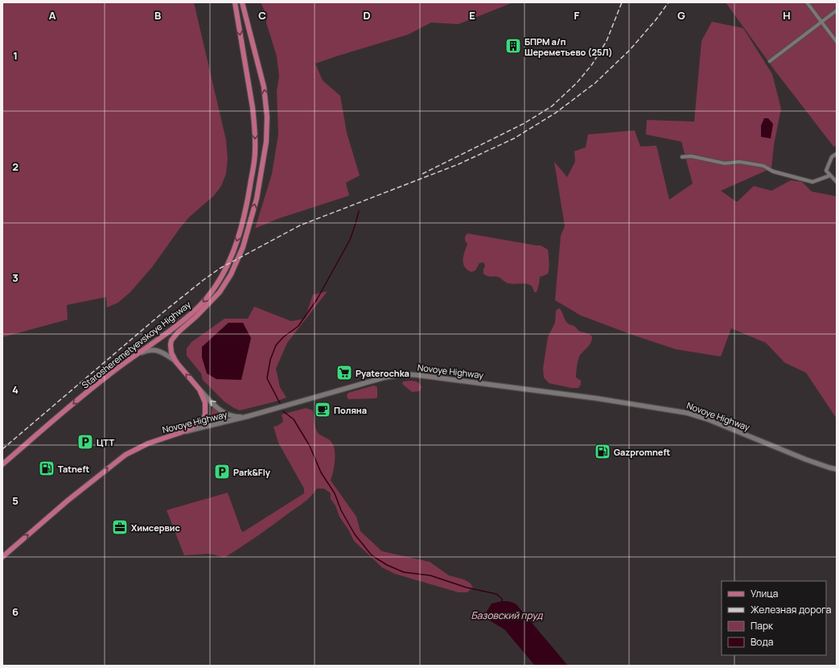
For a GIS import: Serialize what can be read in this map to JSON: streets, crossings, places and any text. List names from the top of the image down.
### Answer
{
  "streets": {
    "main road": ["Starosheremetyevskoye Highway", "Novoye Highway"]
  },
  "water": ["Базовский пруд"],
  "places": {
    "building": ["БПРМ а/п Шереметьево (25Л)"],
    "supermarket": ["Pyaterochka"],
    "cafe": ["Поляна"],
    "parking": ["ЦТТ", "Park&Fly"],
    "fuel station": ["Gazpromneft", "Tatneft"],
    "office": ["Химсервис"]
  },
  "legend": [
    "Улица",
    "Железная дорога",
    "Парк",
    "Вода"
  ],
  "grid": {
    "columns": [
      "A",
      "B",
      "C",
      "D",
      "E",
      "F",
      "G",
      "H"
    ],
    "rows": [
      "1",
      "2",
      "3",
      "4",
      "5",
      "6"
    ]
  }
}
